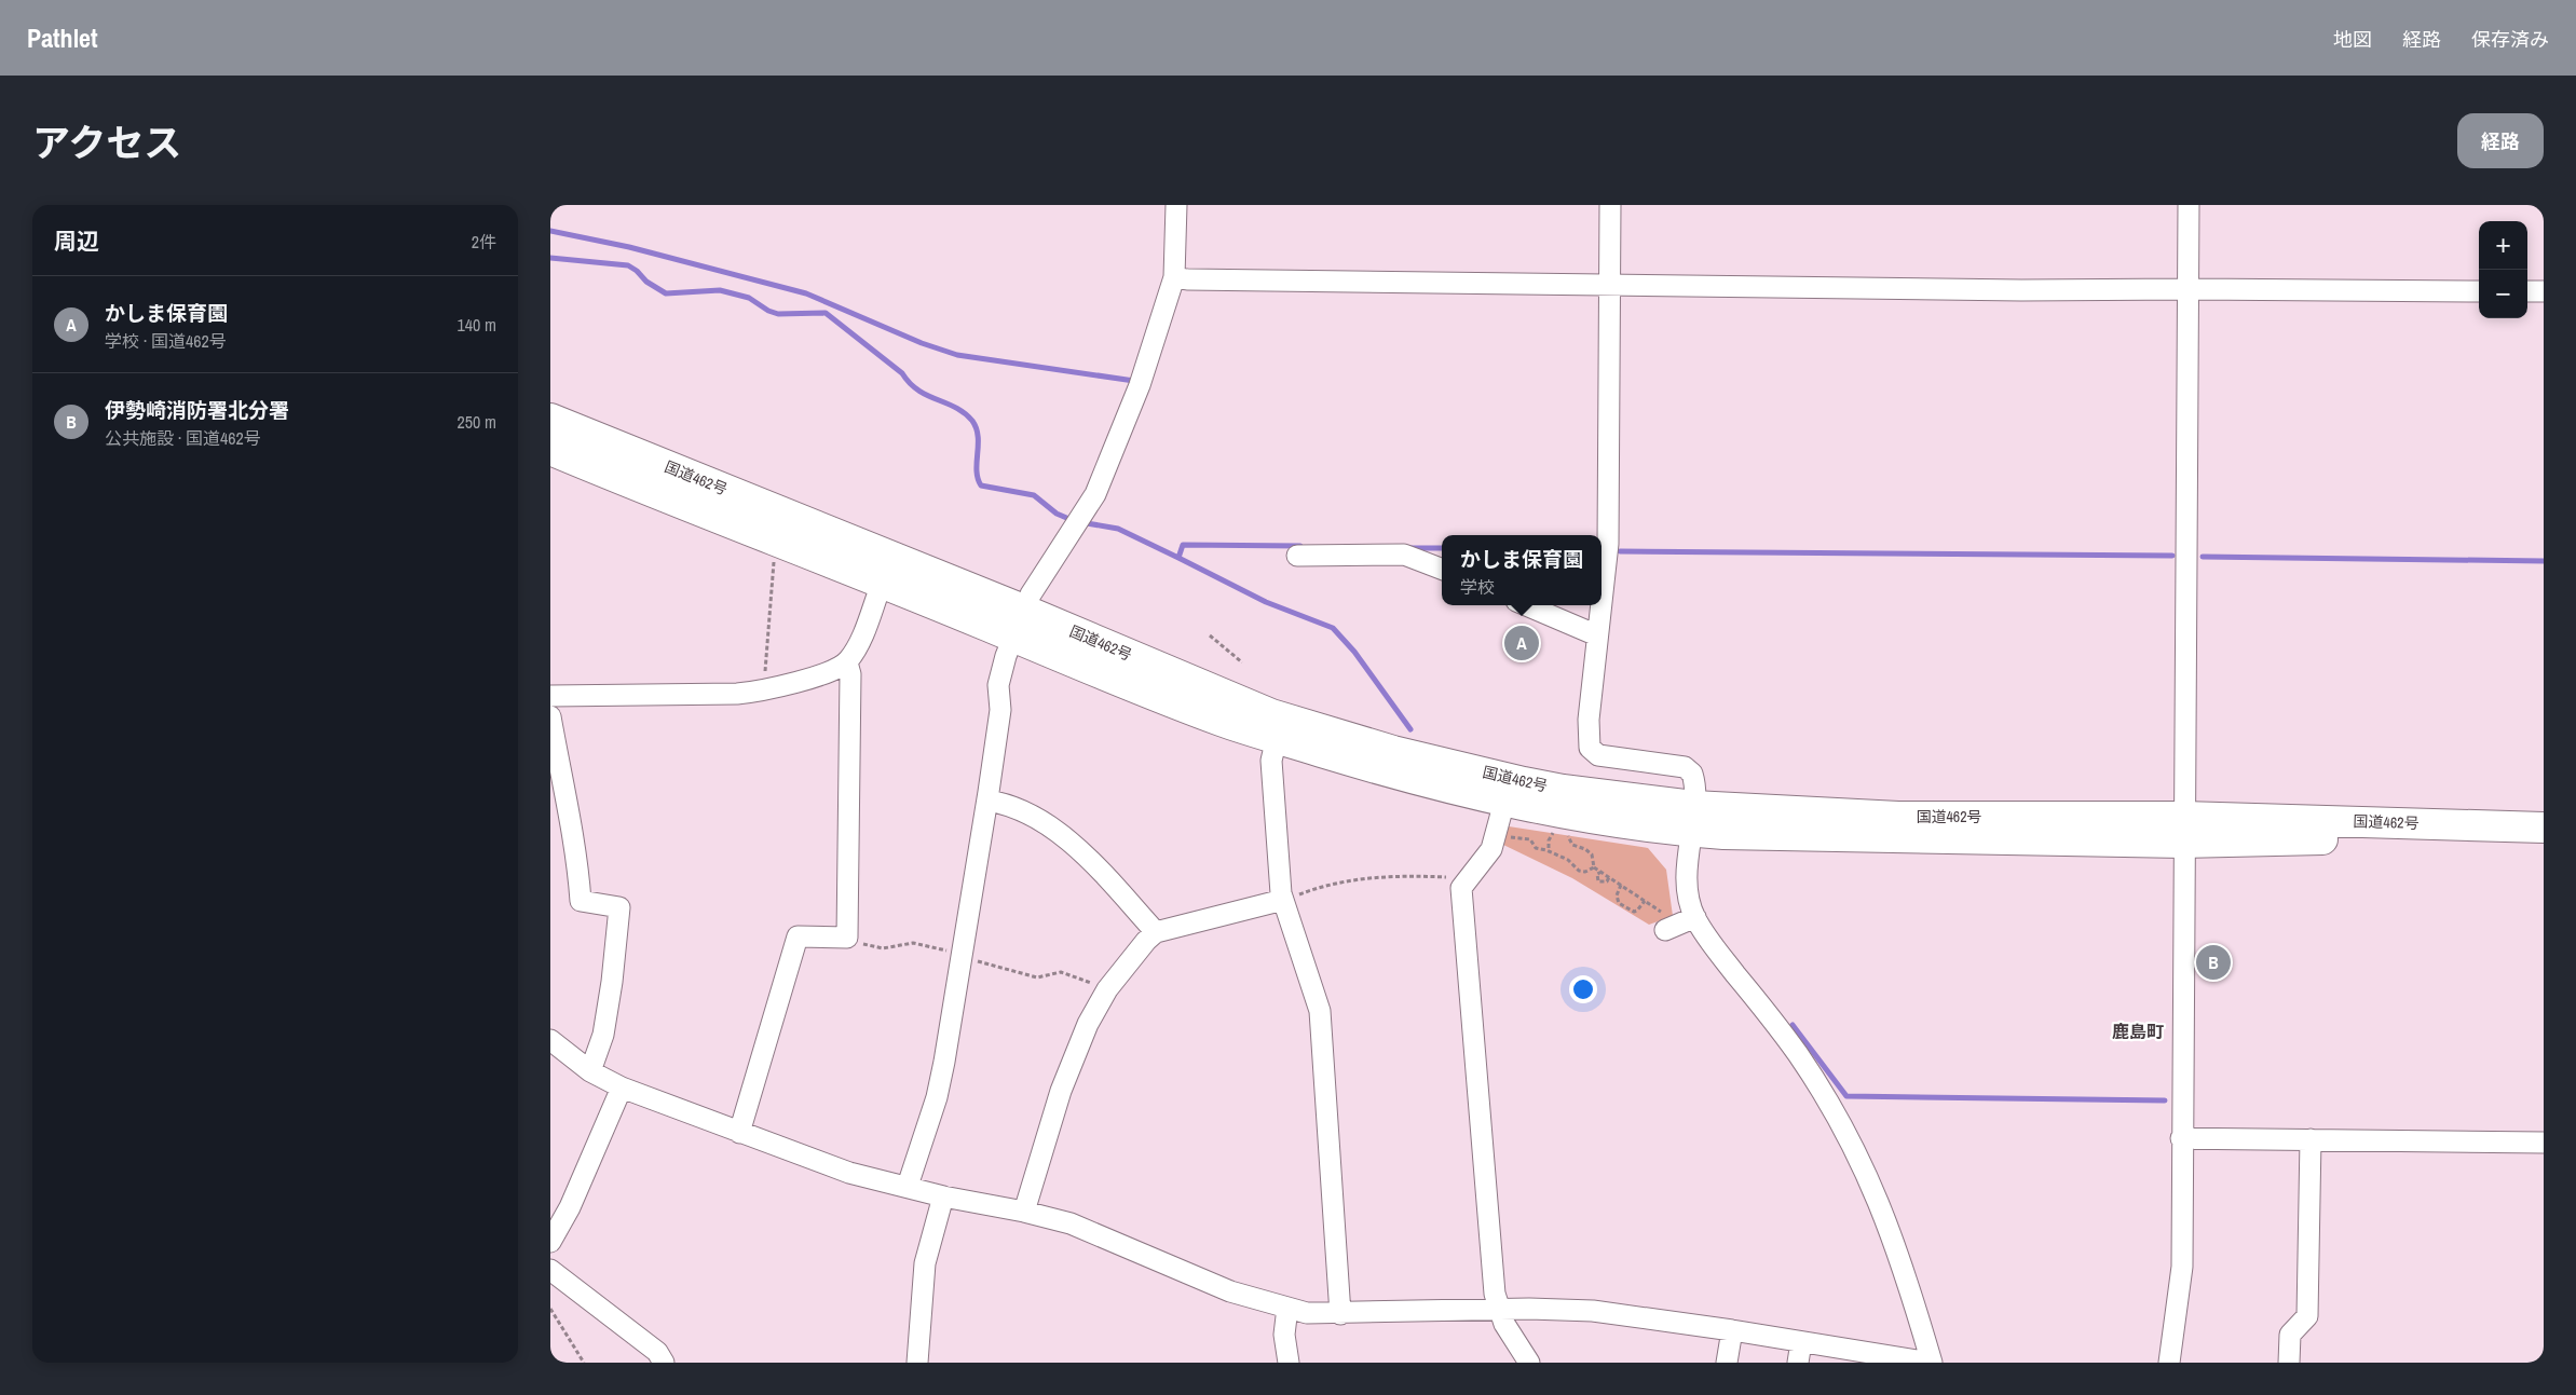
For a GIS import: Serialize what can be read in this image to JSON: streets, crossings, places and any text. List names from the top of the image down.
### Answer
{
  "streets": {
    "highway": ["国道462号"]
  },
  "districts": ["鹿島町"],
  "page": {
    "header": "Pathlet",
    "nav": ["地図", "経路", "保存済み"],
    "title": "アクセス",
    "buttons": "経路",
    "heading": ["周辺", "2件"],
    "map_buttons": ["+", "−"],
    "list": [
      {
        "mark": "A",
        "name": "かしま保育園",
        "note": "学校 · 国道462号",
        "value": "140 m"
      },
      {
        "mark": "B",
        "name": "伊勢崎消防署北分署",
        "note": "公共施設 · 国道462号",
        "value": "250 m"
      }
    ],
    "popup": ["かしま保育園", "学校"],
    "pins": ["A", "B"]
  }
}
